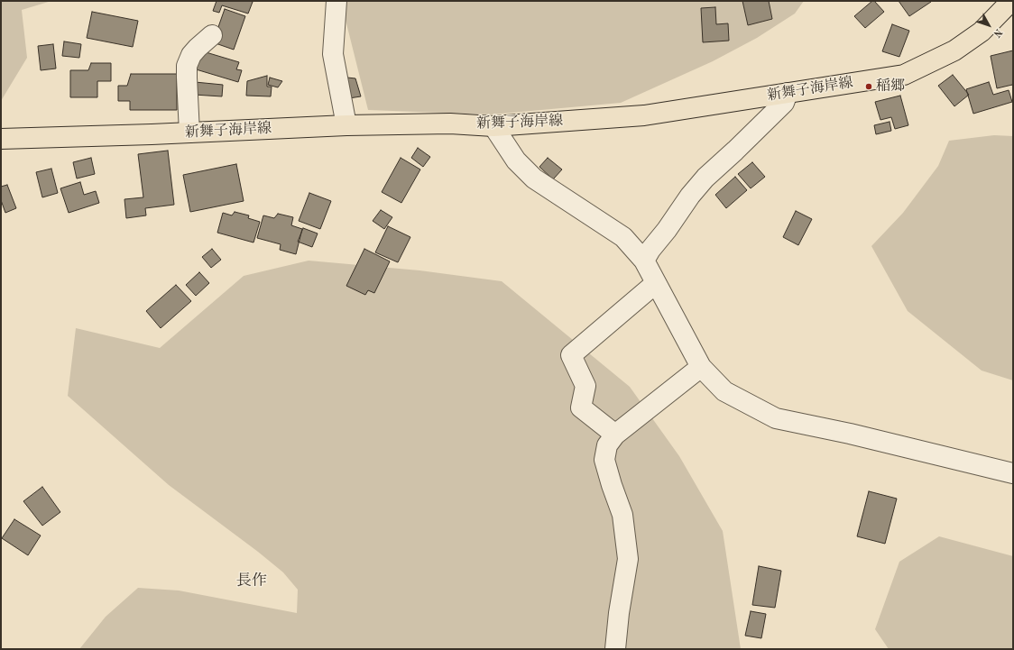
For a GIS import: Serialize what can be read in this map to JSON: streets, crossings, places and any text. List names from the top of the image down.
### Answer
{
  "streets": {
    "main road": ["新舞子海岸線"]
  },
  "districts": ["長作"],
  "places": ["稲郷"],
  "north": "bottom right"
}
